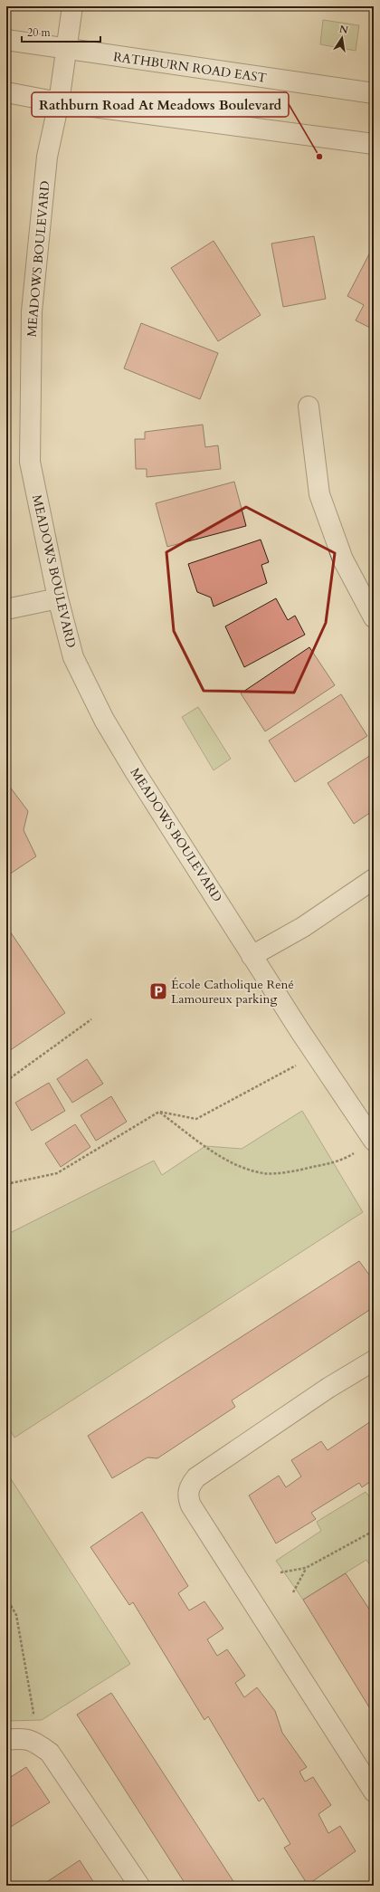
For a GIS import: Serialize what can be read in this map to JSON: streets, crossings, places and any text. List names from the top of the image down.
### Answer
{
  "streets": {
    "street": ["RATHBURN ROAD EAST", "MEADOWS BOULEVARD"]
  },
  "crossings": [
    ["RATHBURN ROAD EAST", "MEADOWS BOULEVARD"]
  ],
  "places": {
    "other": ["Rathburn Road At Meadows Boulevard"],
    "parking": ["École Catholique René Lamoureux parking"]
  },
  "scale_bar": "20 m",
  "north": "top"
}
